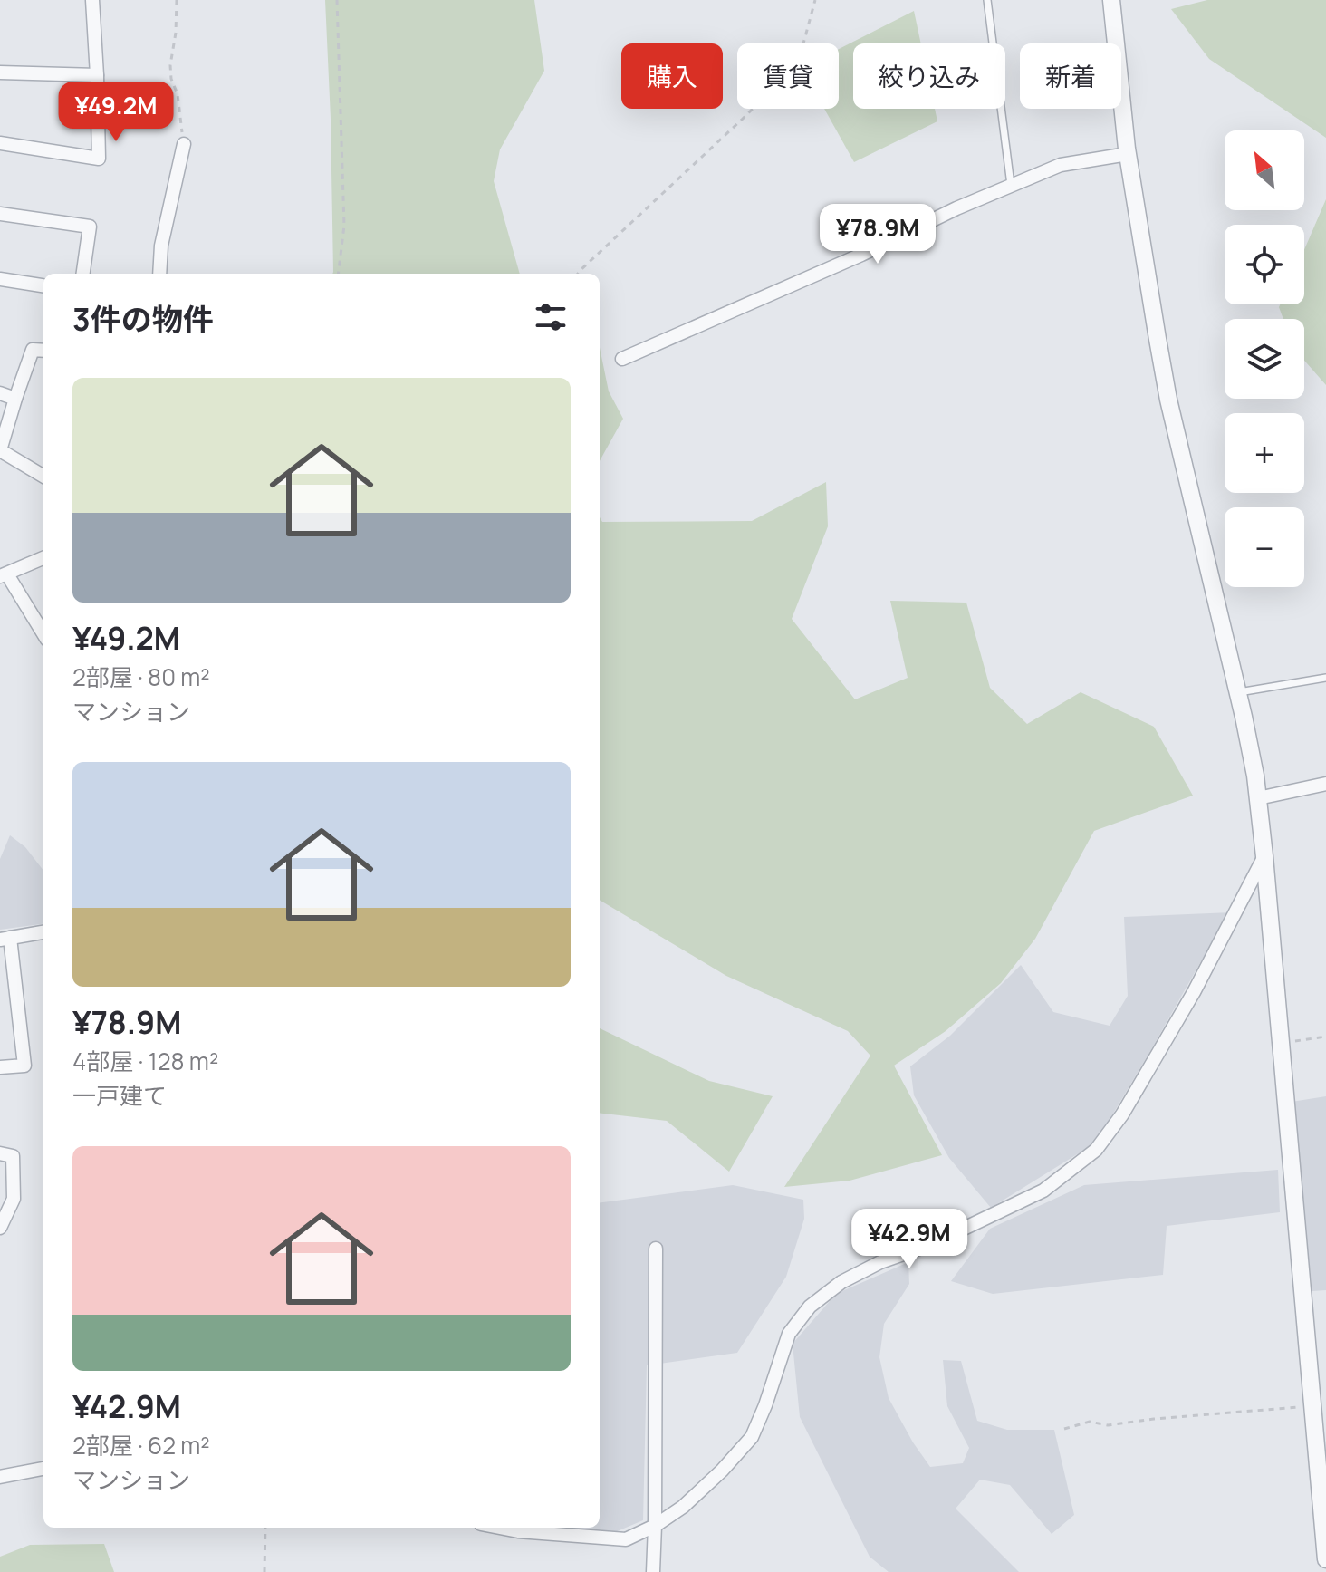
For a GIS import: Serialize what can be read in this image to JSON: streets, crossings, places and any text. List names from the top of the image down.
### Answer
{
  "north": "top left",
  "page": {
    "chip": [
      "購入",
      "賃貸",
      "絞り込み",
      "新着"
    ],
    "price": ["¥49.2M", "¥78.9M", "¥42.9M"],
    "map_buttons": ["+", "−"],
    "heading": "3件の物件",
    "list": [
      {
        "name": "¥49.2M",
        "note": "2部屋 · 80 m² · マンション"
      },
      {
        "name": "¥78.9M",
        "note": "4部屋 · 128 m² · 一戸建て"
      },
      {
        "name": "¥42.9M",
        "note": "2部屋 · 62 m² · マンション"
      }
    ]
  }
}
